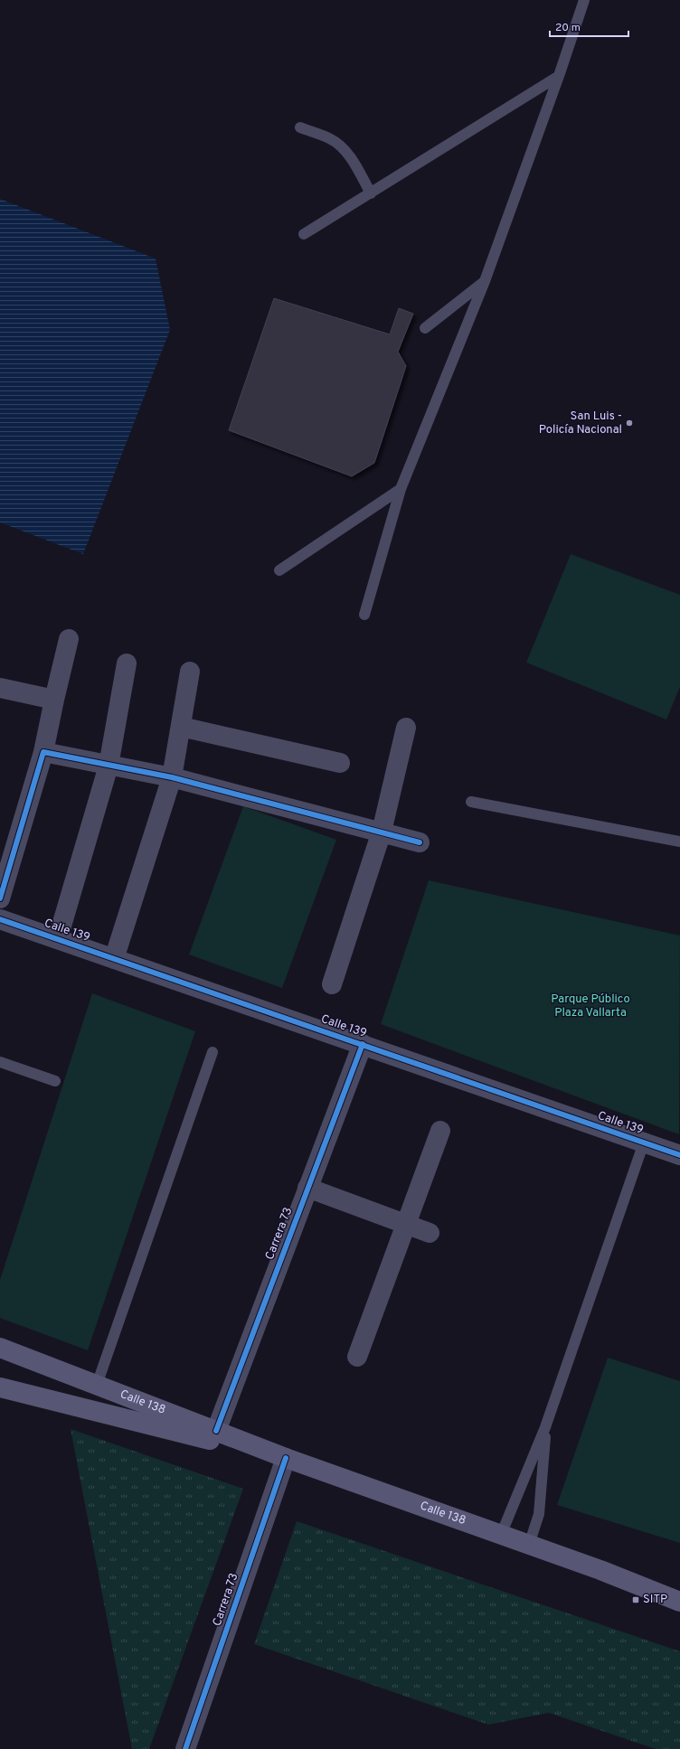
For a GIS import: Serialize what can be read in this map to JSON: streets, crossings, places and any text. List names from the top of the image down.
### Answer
{
  "streets": {
    "main road": ["Calle 138"],
    "street": ["Calle 139", "Carrera 73"]
  },
  "crossings": [
    ["Calle 139", "Carrera 73"],
    ["Carrera 73", "Calle 138"]
  ],
  "parks": ["Parque Público Plaza Vallarta"],
  "places": {
    "other": ["San Luis - Policía Nacional"],
    "transit": ["SITP"]
  },
  "scale_bar": "20 m"
}
